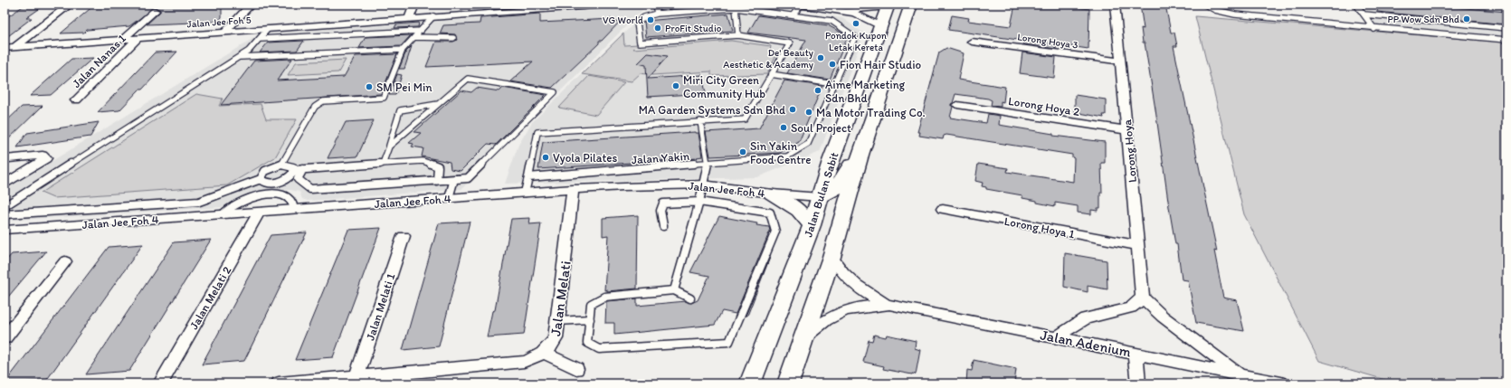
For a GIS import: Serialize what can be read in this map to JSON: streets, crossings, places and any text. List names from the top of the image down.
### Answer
{
  "streets": {
    "main road": ["Jalan Bulan Sabit"],
    "street": [
      "Jalan Jee Foh 5",
      "Lorong Hoya 3",
      "Jalan Nanas 1",
      "Lorong Hoya 2",
      "Lorong Hoya",
      "Jalan Jee Foh 4",
      "Lorong Hoya 1",
      "Jalan Melati 2",
      "Jalan Melati",
      "Jalan Melati 1",
      "Jalan Adenium"
    ],
    "lane": ["Jalan Yakin"]
  },
  "crossings": [
    ["Jalan Jee Foh 5", "Jalan Nanas 1"],
    ["Lorong Hoya 3", "Lorong Hoya"],
    ["Lorong Hoya 2", "Lorong Hoya"],
    ["Lorong Hoya", "Lorong Hoya 1"],
    ["Jalan Jee Foh 4", "Jalan Bulan Sabit"],
    ["Jalan Jee Foh 4", "Jalan Melati 2"],
    ["Jalan Jee Foh 4", "Jalan Melati"],
    ["Jalan Melati", "Jalan Melati 1"]
  ],
  "places": [
    "PP Wow Sdn Bhd",
    "VG World",
    "Pondok Kupon Letak Kereta",
    "ProFit Studio",
    "De' Beauty Aesthetic & Academy",
    "Fion Hair Studio",
    "Miri City Green Community Hub",
    "SM Pei Min",
    "Aime Marketing Sdn Bhd",
    "MA Garden Systems Sdn Bhd",
    "Ma Motor Trading Co.",
    "Soul Project",
    "Sin Yakin Food Centre",
    "Vyola Pilates"
  ]
}
